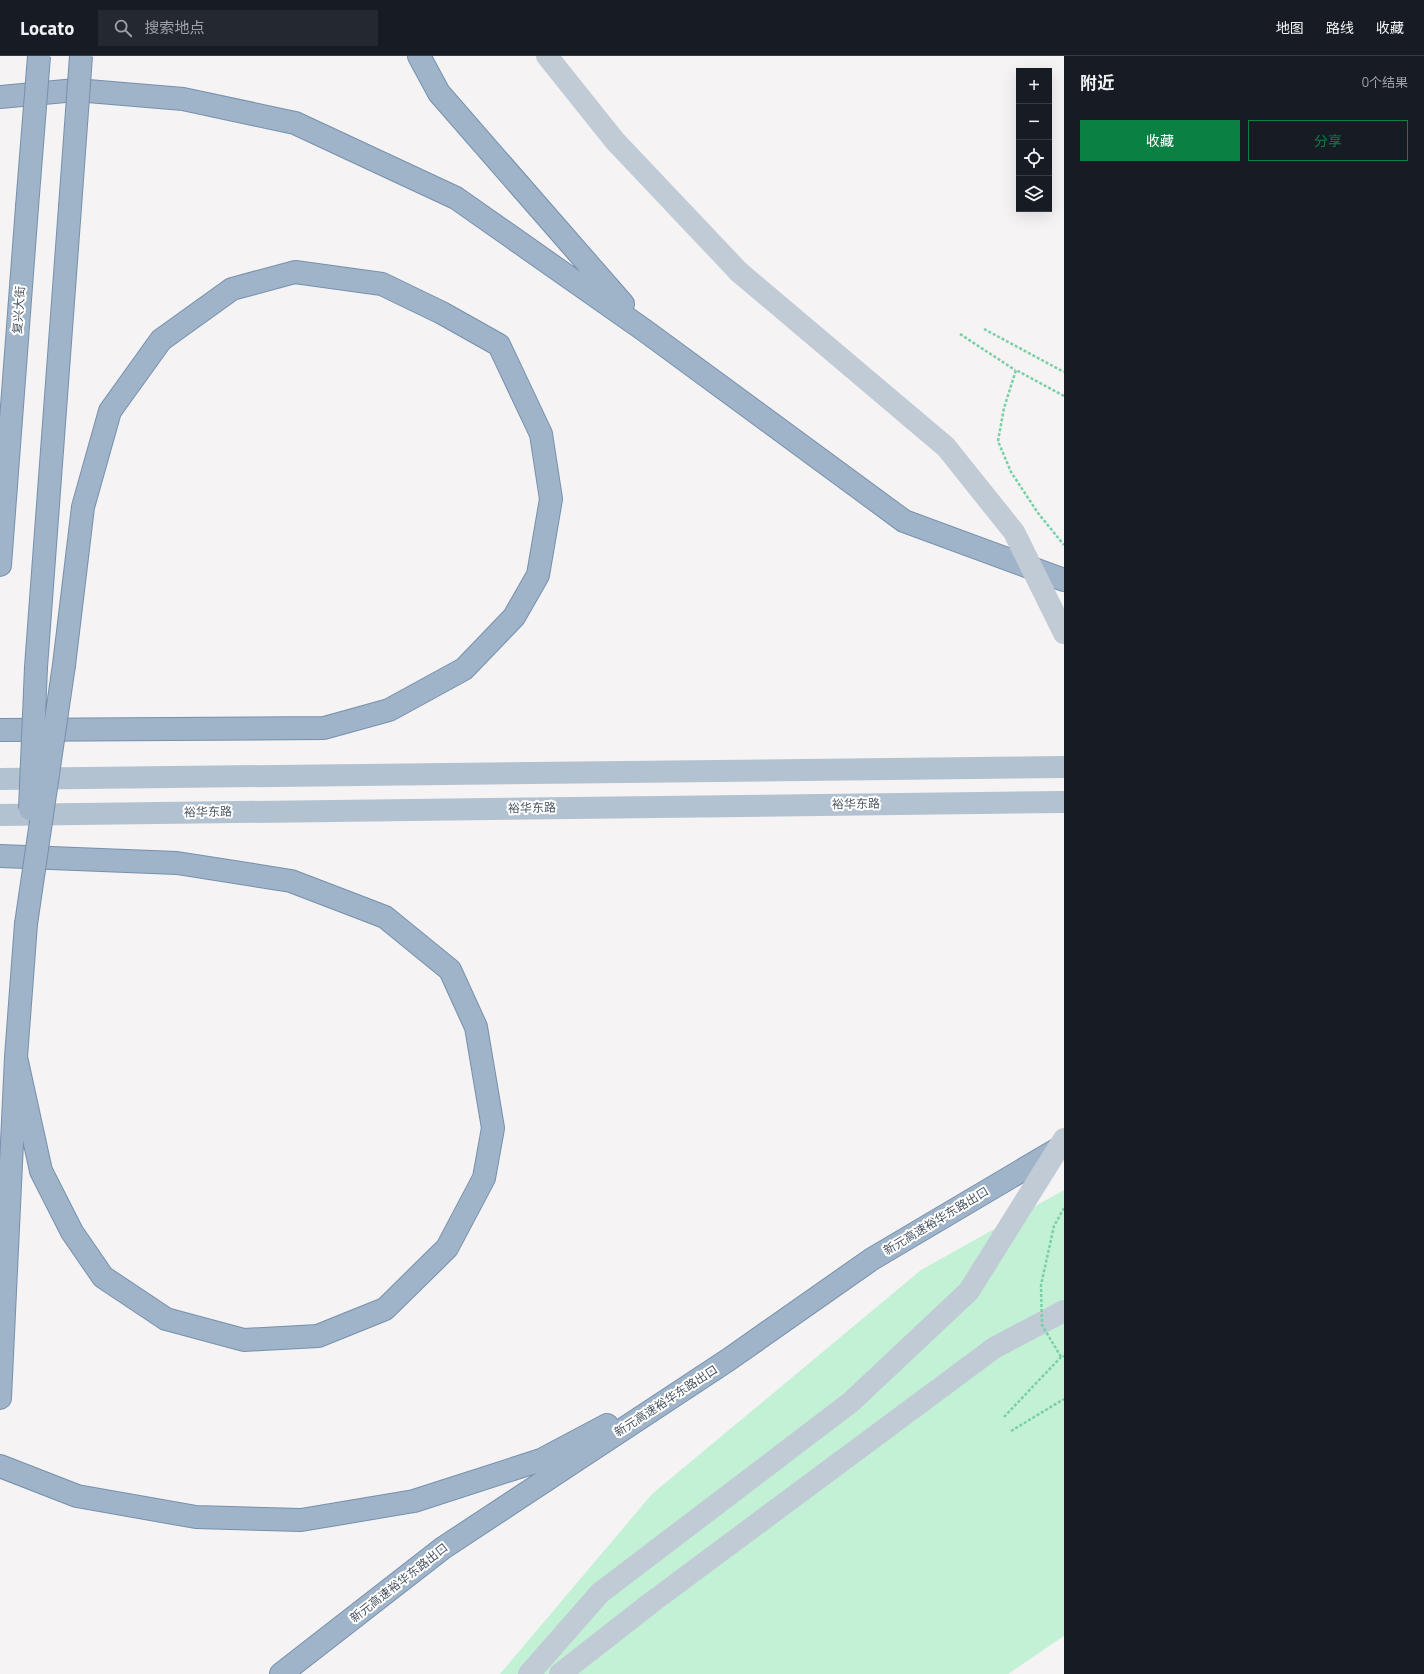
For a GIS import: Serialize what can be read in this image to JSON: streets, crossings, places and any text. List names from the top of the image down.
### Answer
{
  "streets": {
    "highway": ["复兴大街", "新元高速裕华东路出口"],
    "main road": ["裕华东路"]
  },
  "page": {
    "header": "Locato",
    "search": "搜索地点",
    "nav": ["地图", "路线", "收藏"],
    "heading": ["附近", "0个结果"],
    "map_buttons": ["+", "−"],
    "buttons": ["收藏", "分享"]
  }
}
